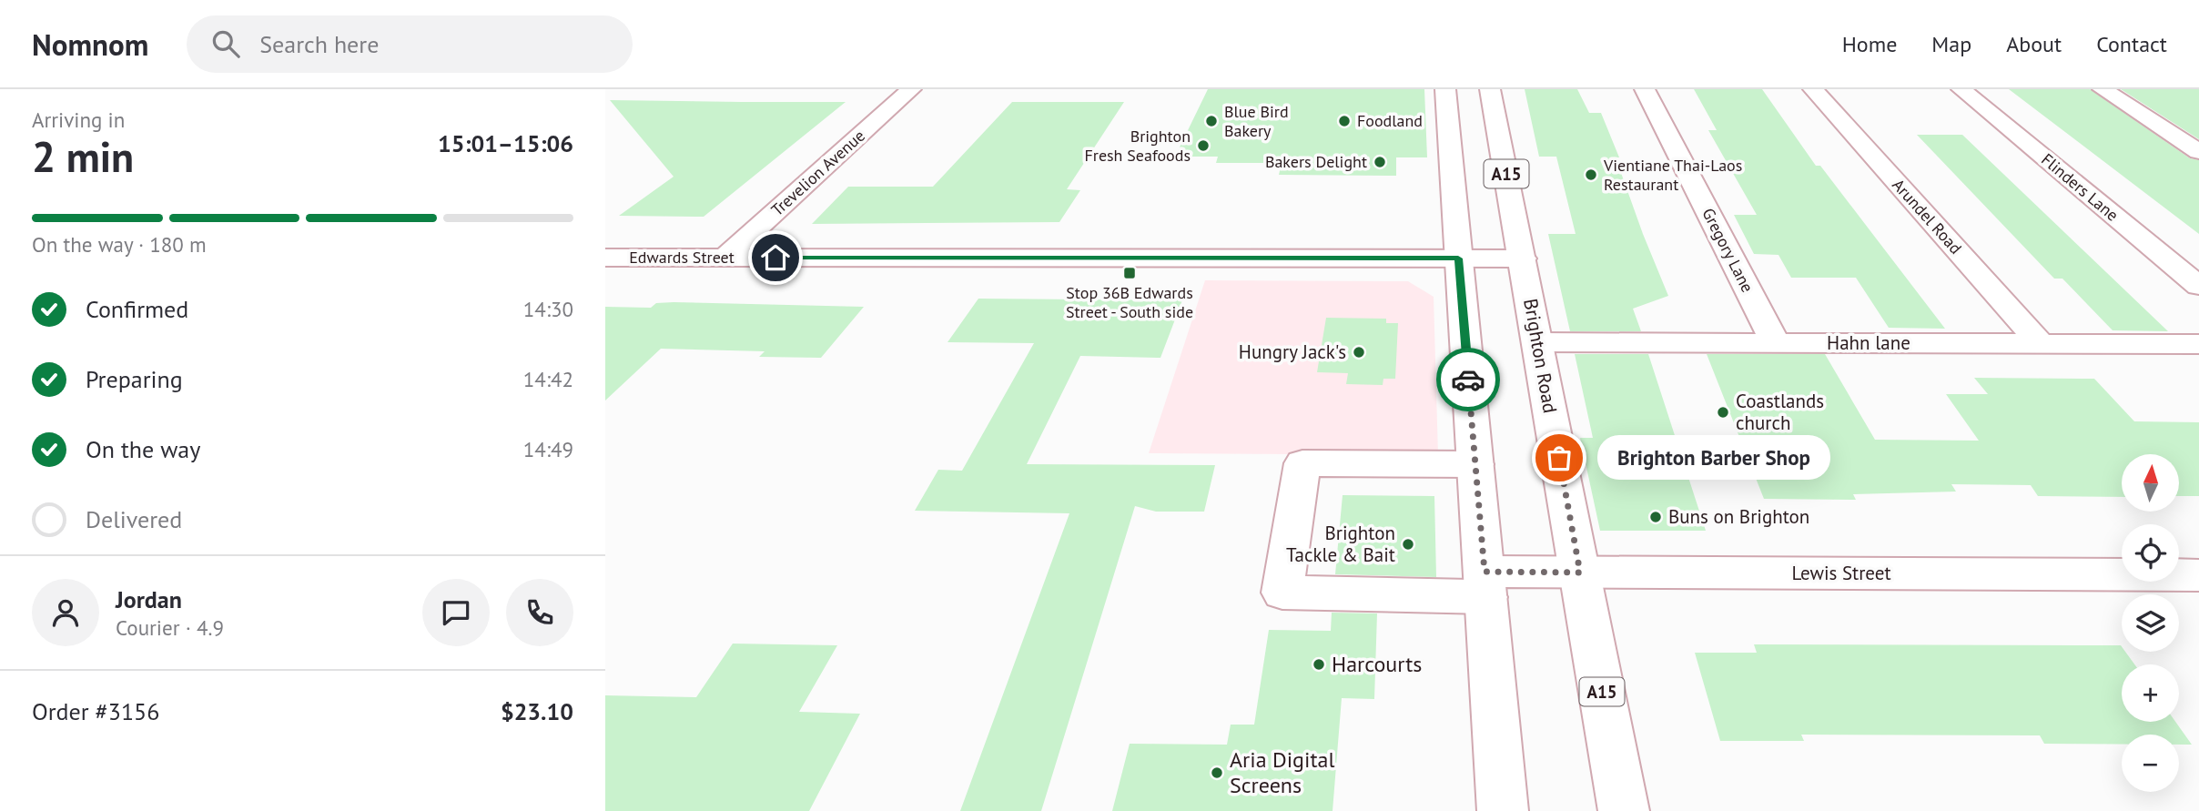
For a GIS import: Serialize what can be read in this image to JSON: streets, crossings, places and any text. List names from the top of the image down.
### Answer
{
  "streets": {
    "street": [
      "Trevelion Avenue",
      "A15",
      "Flinders Lane",
      "Arundel Road",
      "Gregory Lane",
      "Edwards Street",
      "Hahn lane",
      "Brighton Road",
      "Lewis Street"
    ]
  },
  "crossings": [
    ["Trevelion Avenue", "Edwards Street"],
    ["Arundel Road", "Hahn lane"],
    ["Gregory Lane", "Hahn lane"],
    ["Edwards Street", "Brighton Road"],
    ["Hahn lane", "Brighton Road"],
    ["Brighton Road", "Lewis Street"]
  ],
  "places": {
    "other": [
      "Blue Bird Bakery",
      "Foodland",
      "Brighton Fresh Seafoods",
      "Bakers Delight",
      "Vientiane Thai-Laos Restaurant",
      "Hungry Jack's",
      "Coastlands church",
      "Brighton Barber Shop",
      "Buns on Brighton",
      "Brighton Tackle & Bait",
      "Harcourts",
      "Aria Digital Screens"
    ],
    "transit": ["Stop 36B Edwards Street - South side"]
  },
  "north": "top",
  "page": {
    "header": "Nomnom",
    "search": "Search here",
    "nav": [
      "Home",
      "Map",
      "About",
      "Contact"
    ],
    "heading": ["2 min", "Arriving in", "15:01–15:06"],
    "panel": [
      "Jordan",
      "Courier · 4.9",
      "Order #3156",
      "$23.10"
    ],
    "bar": "On the way · 180 m",
    "list": [
      ["Confirmed", "14:30"],
      ["Preparing", "14:42"],
      ["On the way", "14:49"],
      "Delivered"
    ],
    "bubble": "Brighton Barber Shop",
    "map_buttons": ["+", "−"]
  }
}
